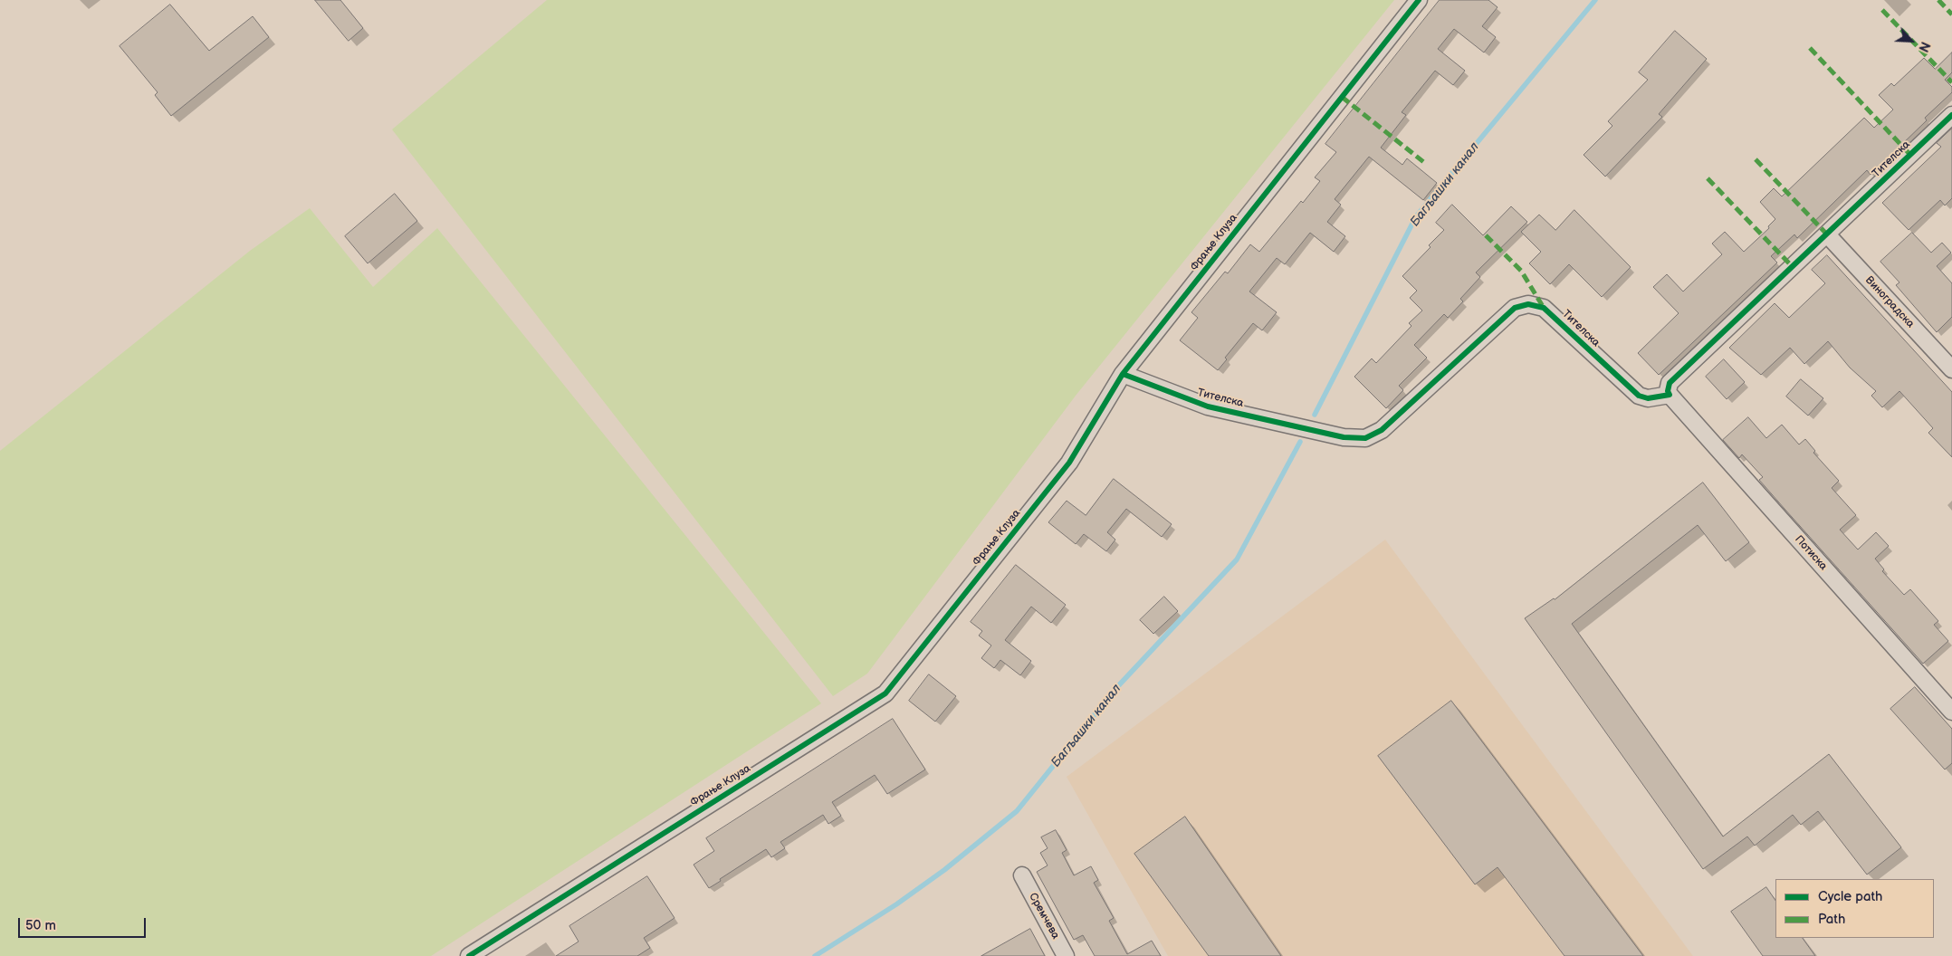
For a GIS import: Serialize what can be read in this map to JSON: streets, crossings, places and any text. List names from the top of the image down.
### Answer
{
  "streets": {
    "street": [
      "Тителска",
      "Фрање Клуза",
      "Виноградска",
      "Потиска",
      "Сремчева"
    ]
  },
  "crossings": [
    ["Тителска", "Фрање Клуза"],
    ["Тителска", "Виноградска"],
    ["Тителска", "Потиска"]
  ],
  "water": ["Багљашки канал"],
  "legend": ["Cycle path", "Path"],
  "scale_bar": "50 m",
  "north": "bottom right"
}
